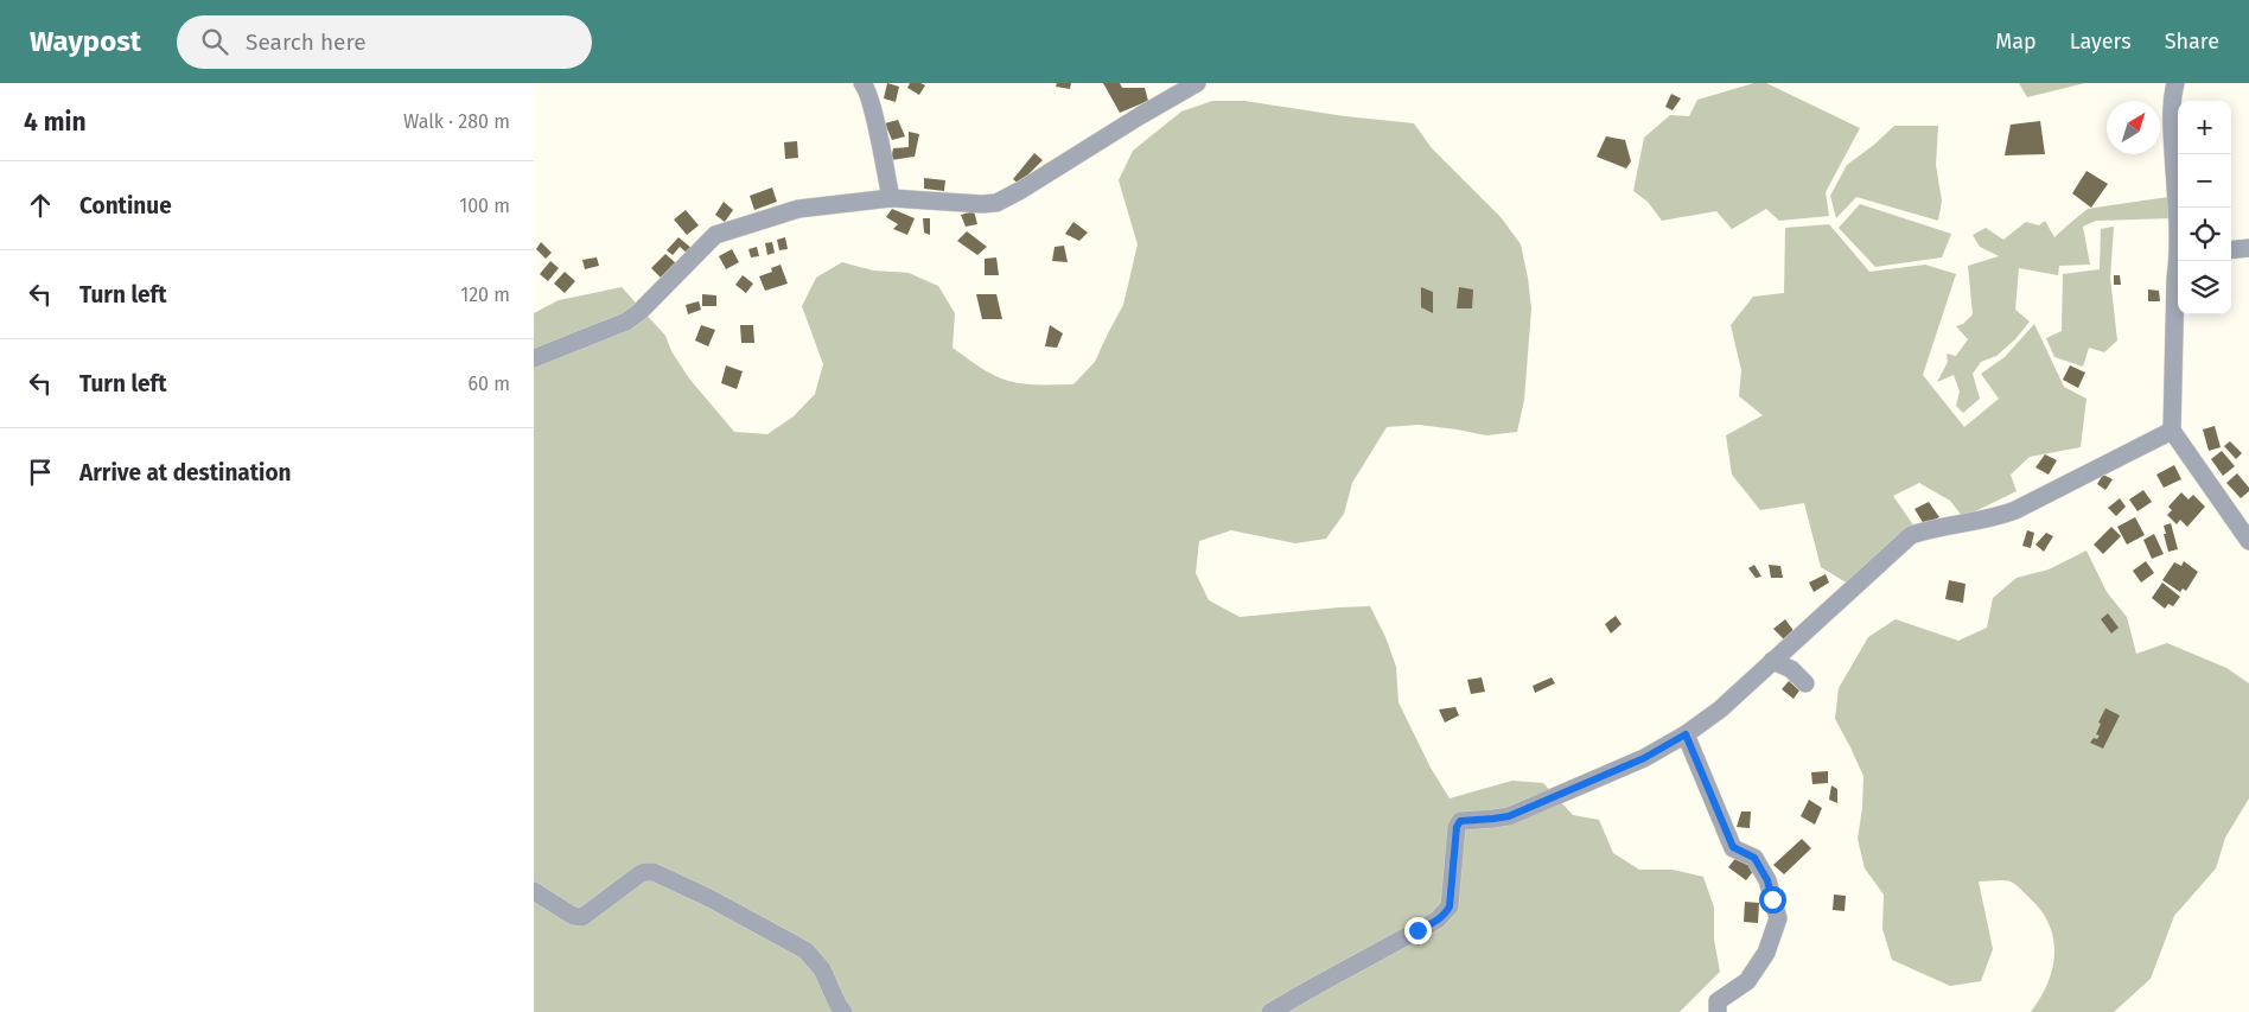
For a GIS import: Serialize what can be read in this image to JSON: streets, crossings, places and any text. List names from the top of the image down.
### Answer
{
  "north": "top right",
  "page": {
    "header": "Waypost",
    "search": "Search here",
    "nav": ["Map", "Layers", "Share"],
    "heading": ["4 min", "Walk · 280 m"],
    "map_buttons": ["+", "−"],
    "list": [
      ["Continue", "100 m"],
      ["Turn left", "120 m"],
      ["Turn left", "60 m"],
      "Arrive at destination"
    ]
  }
}
